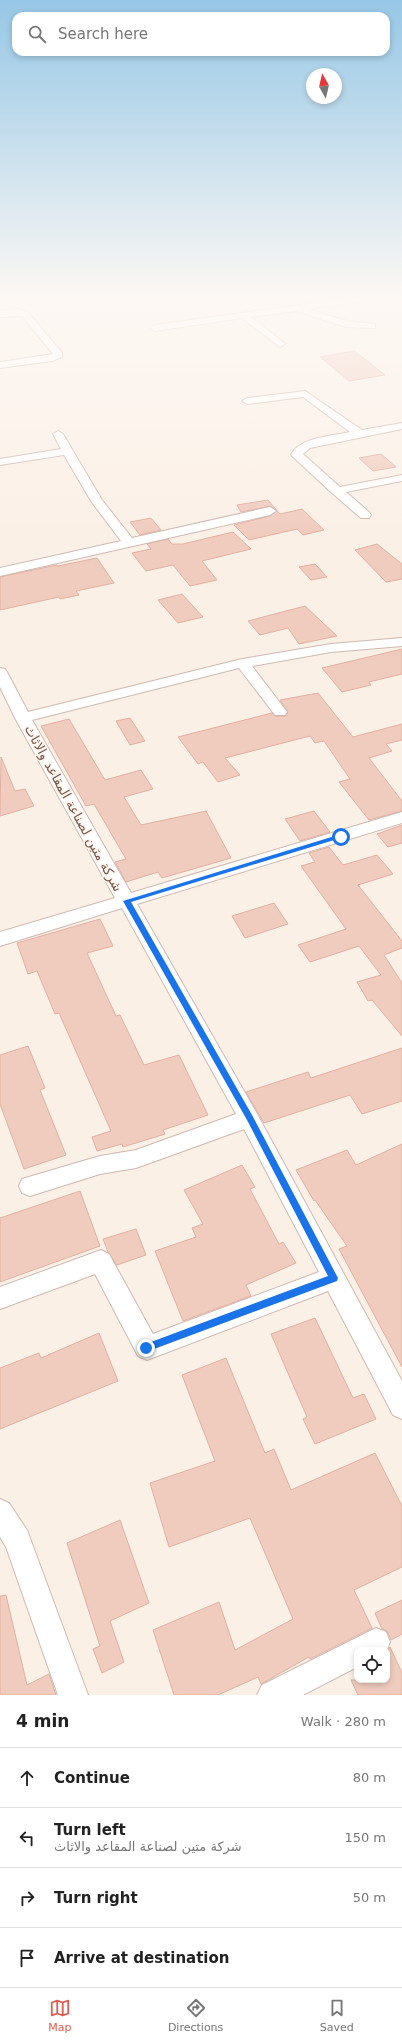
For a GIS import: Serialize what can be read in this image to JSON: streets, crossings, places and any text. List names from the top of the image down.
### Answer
{
  "streets": {
    "street": ["شركة متين لصناعة المقاعد والاثاث"]
  },
  "north": "top",
  "page": {
    "search": "Search here",
    "heading": ["4 min", "Walk · 280 m"],
    "list": [
      ["Continue", "80 m"],
      ["Turn left", "شركة متين لصناعة المقاعد والاثاث", "150 m"],
      ["Turn right", "50 m"],
      "Arrive at destination"
    ],
    "nav": ["Map", "Directions", "Saved"]
  }
}
